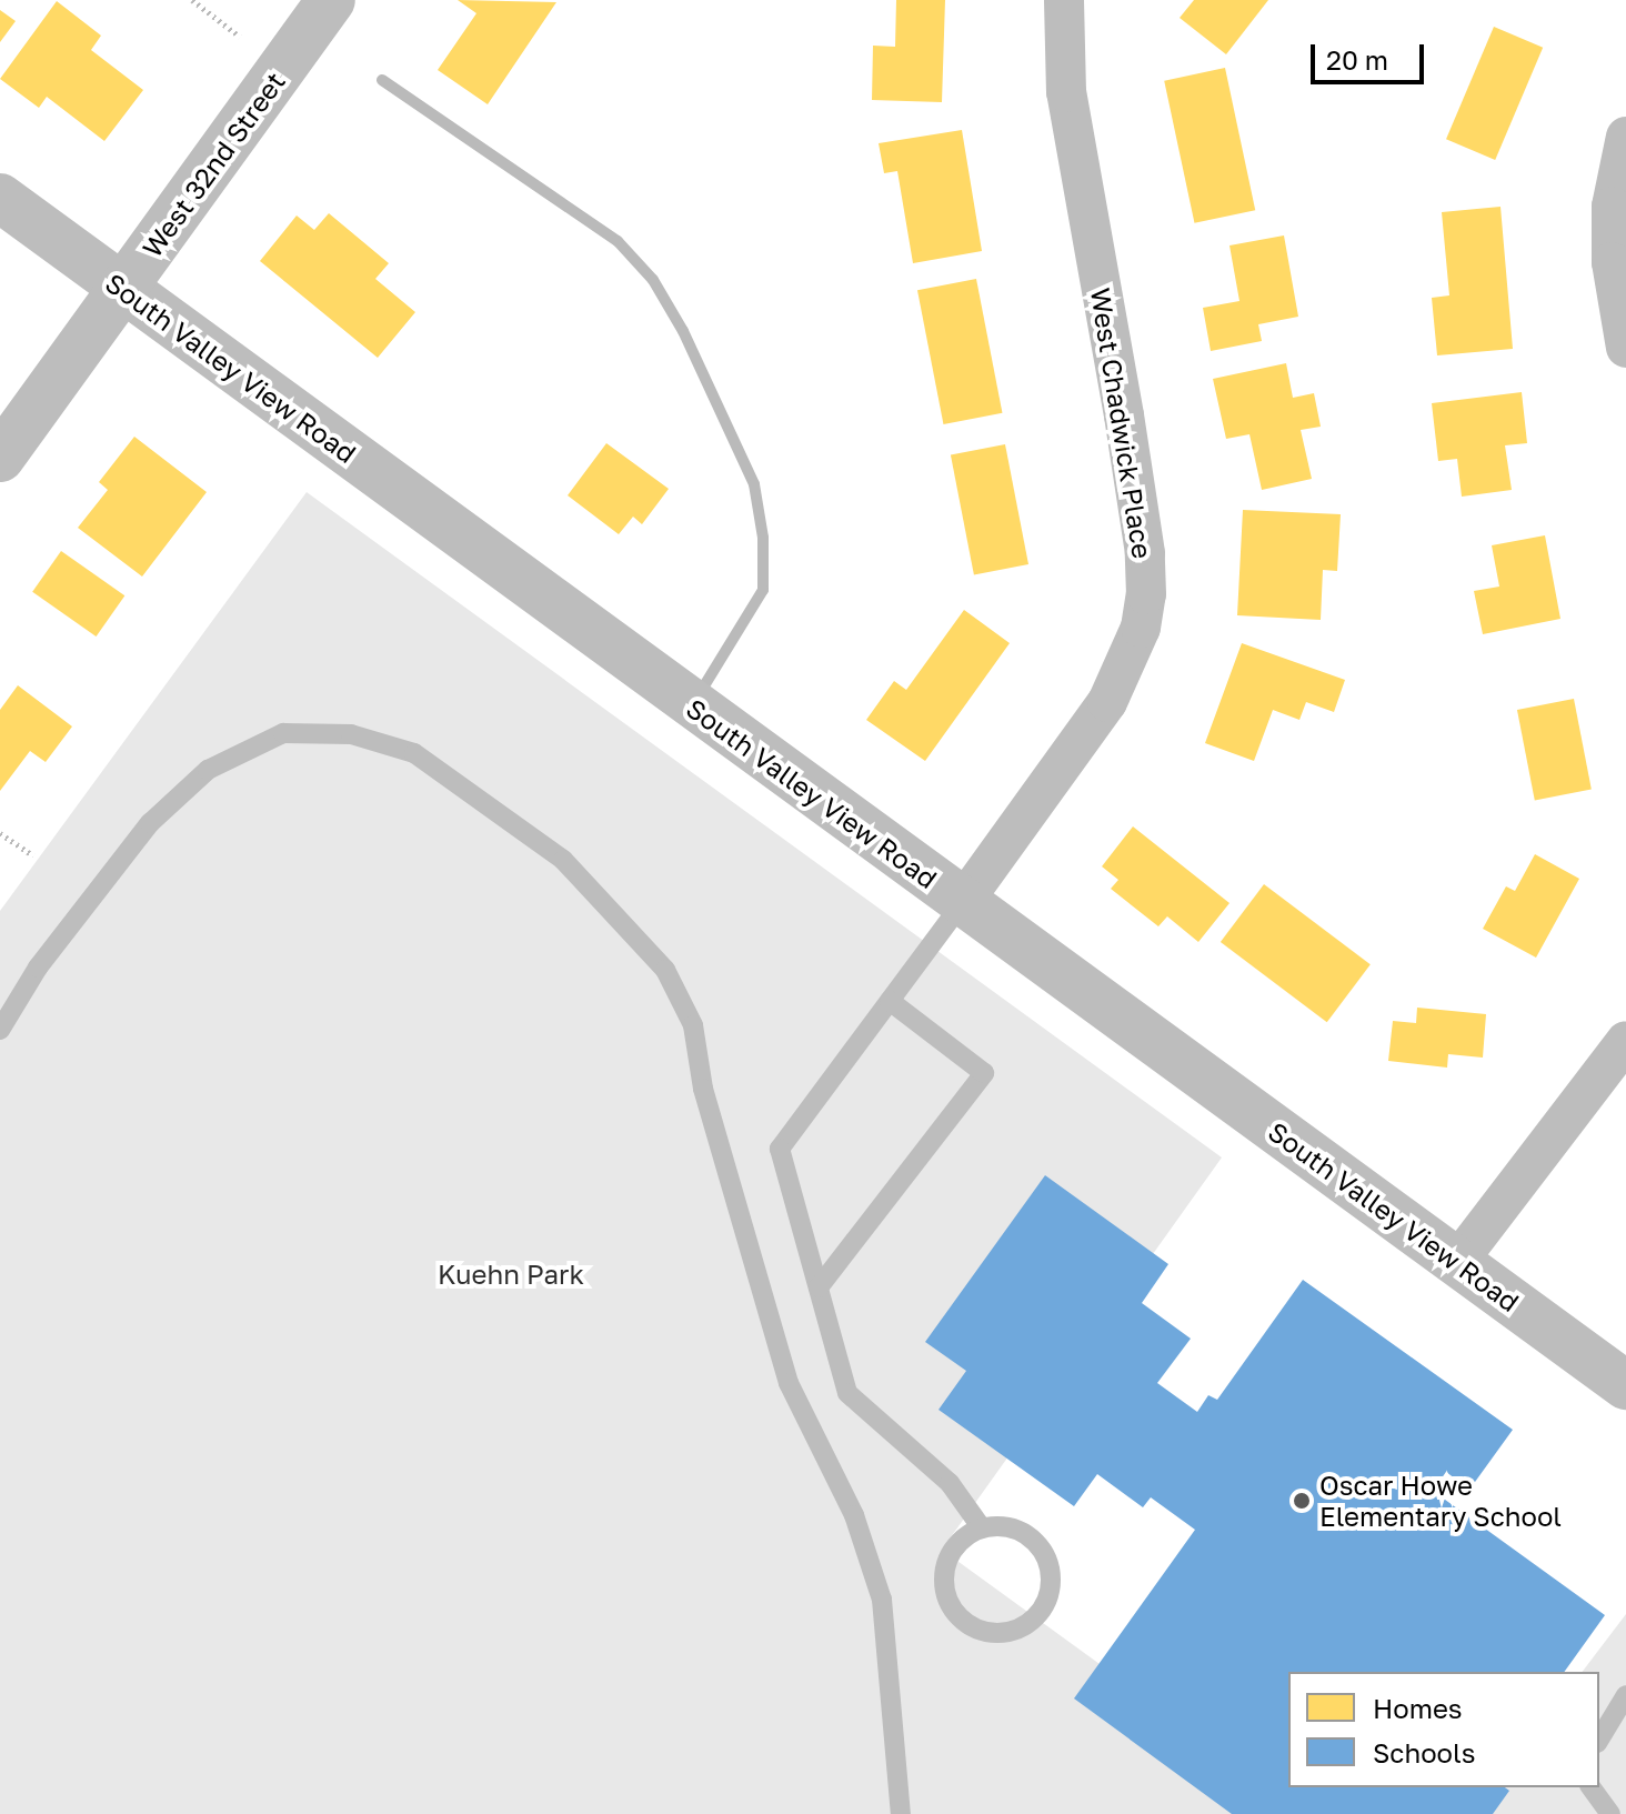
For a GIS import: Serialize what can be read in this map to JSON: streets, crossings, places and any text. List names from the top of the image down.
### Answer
{
  "streets": {
    "street": ["West 32nd Street", "South Valley View Road", "West Chadwick Place"]
  },
  "crossings": [
    ["West 32nd Street", "South Valley View Road"],
    ["South Valley View Road", "West Chadwick Place"]
  ],
  "parks": ["Kuehn Park"],
  "places": ["Oscar Howe Elementary School"],
  "legend": ["Homes", "Schools"],
  "scale_bar": "20 m"
}
